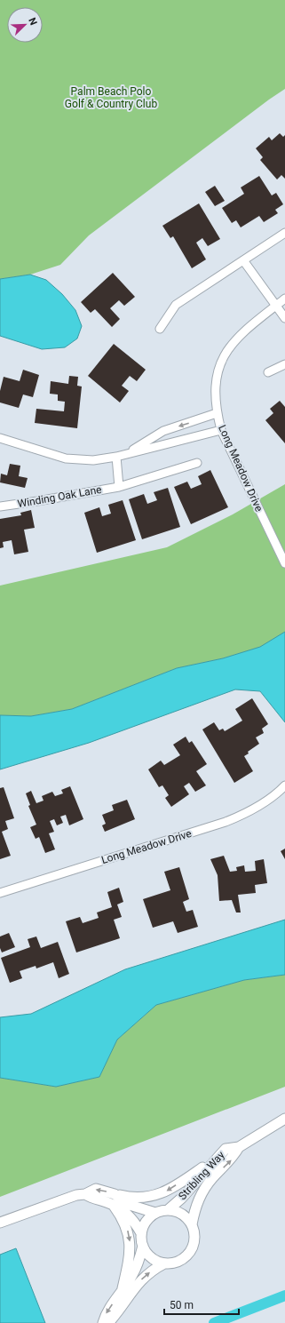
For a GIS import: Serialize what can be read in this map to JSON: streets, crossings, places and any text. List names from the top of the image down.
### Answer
{
  "streets": {
    "street": ["Long Meadow Drive", "Winding Oak Lane", "Stribling Way"]
  },
  "parks": ["Palm Beach Polo Golf & Country Club"],
  "scale_bar": "50 m",
  "north": "top right"
}
